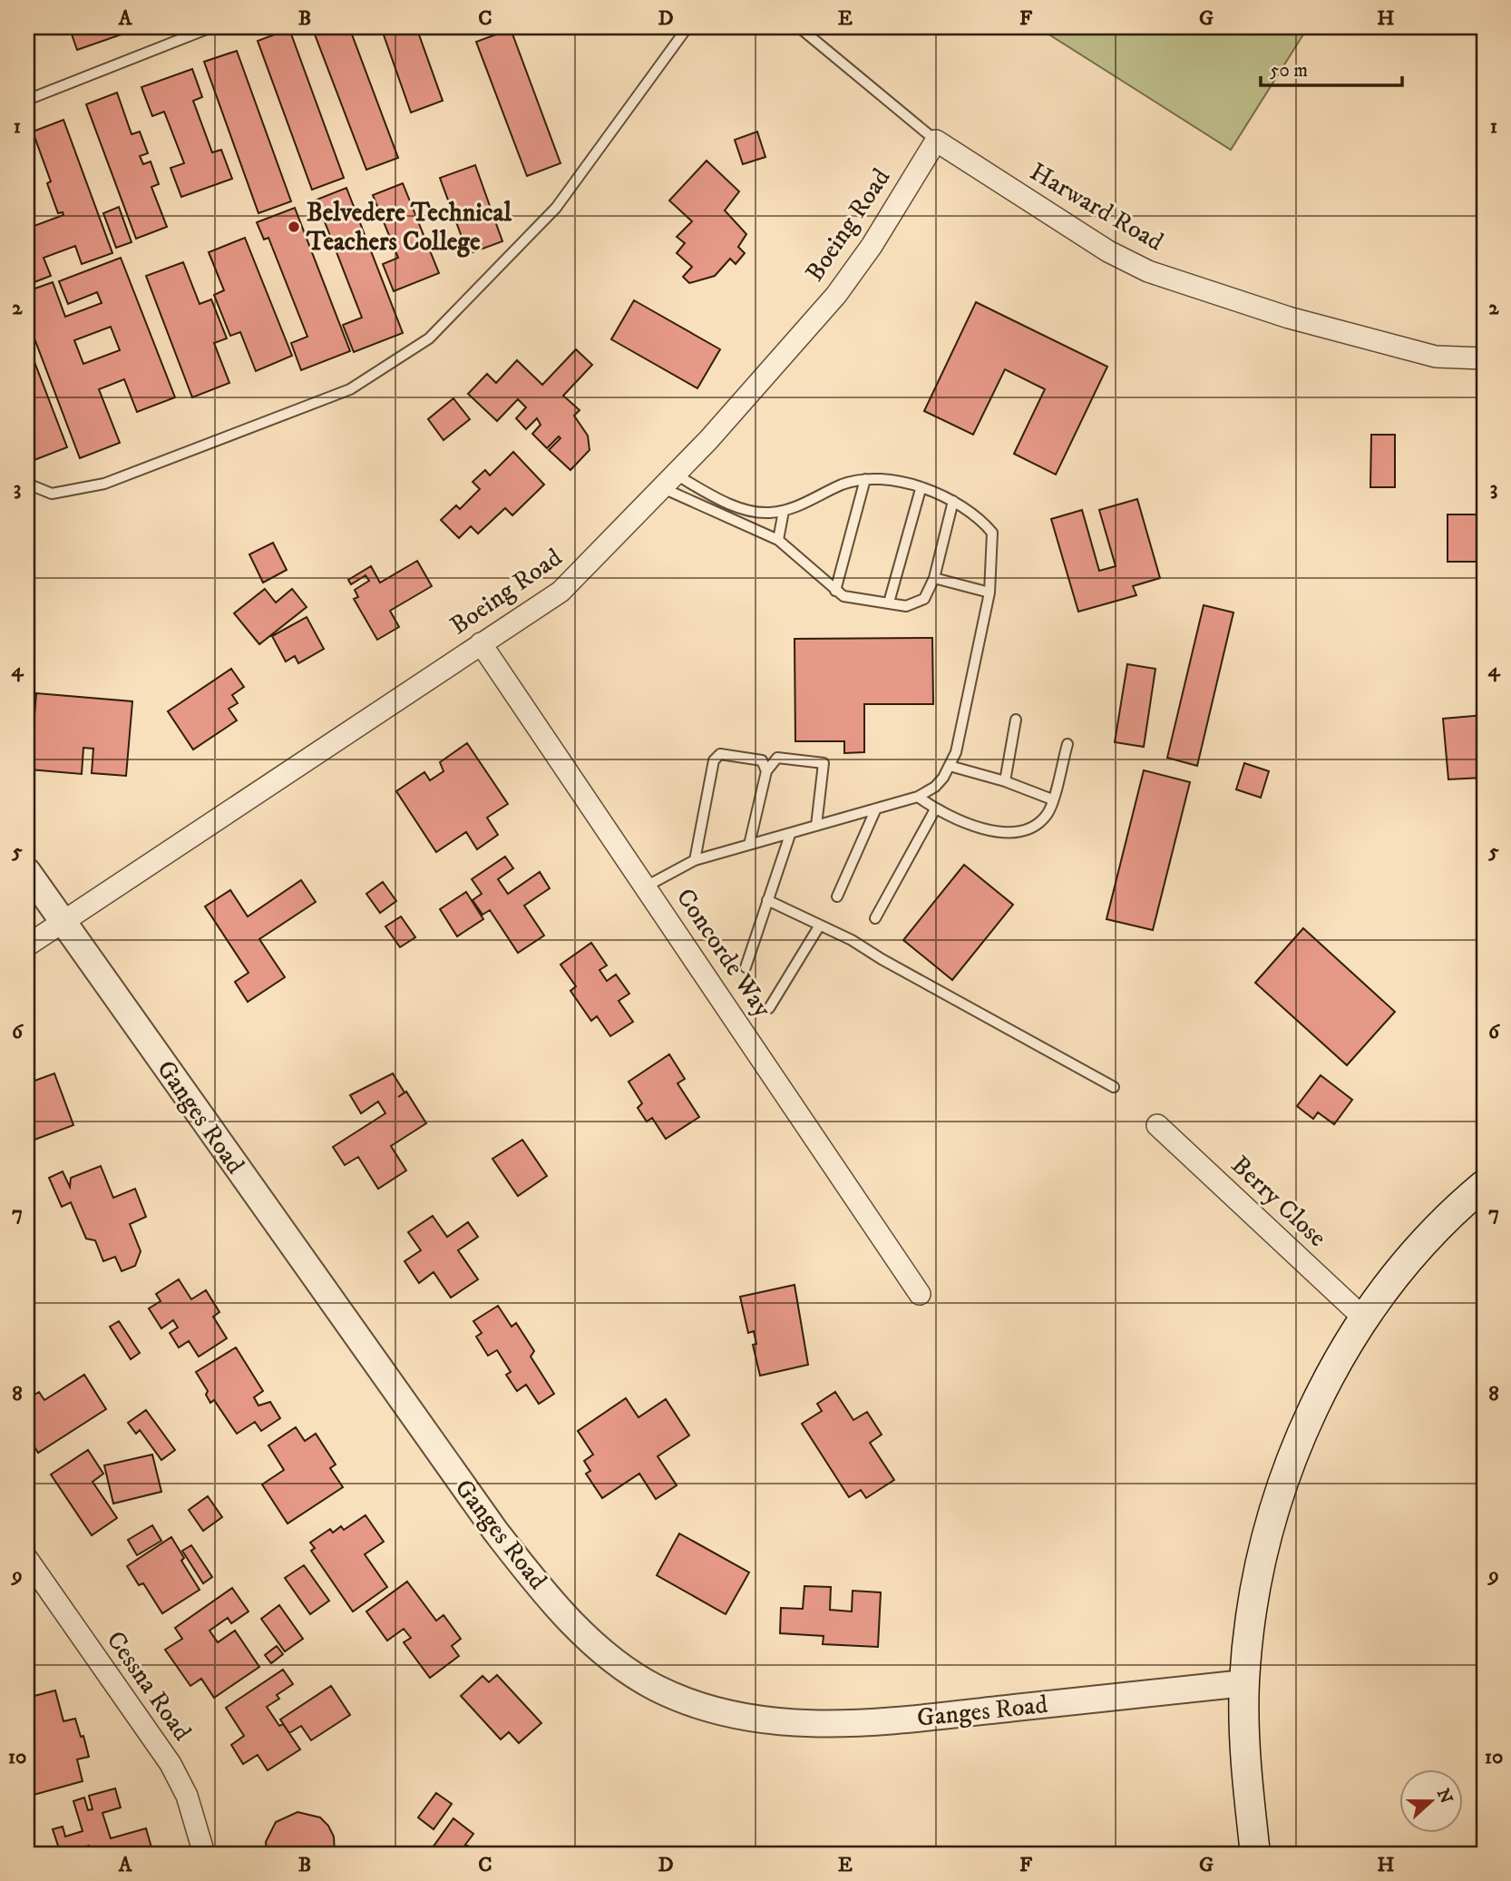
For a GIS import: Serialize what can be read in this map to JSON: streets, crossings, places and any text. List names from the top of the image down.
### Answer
{
  "streets": {
    "street": [
      "Harward Road",
      "Boeing Road",
      "Concorde Way",
      "Ganges Road",
      "Berry Close",
      "Cessna Road"
    ]
  },
  "crossings": [
    ["Harward Road", "Boeing Road"],
    ["Boeing Road", "Concorde Way"],
    ["Boeing Road", "Ganges Road"]
  ],
  "places": ["Belvedere Technical Teachers College"],
  "scale_bar": "50 m",
  "north": "right",
  "grid": {
    "columns": [
      "A",
      "B",
      "C",
      "D",
      "E",
      "F",
      "G",
      "H"
    ],
    "rows": [
      "1",
      "2",
      "3",
      "4",
      "5",
      "6",
      "7",
      "8",
      "9",
      "10"
    ]
  }
}
